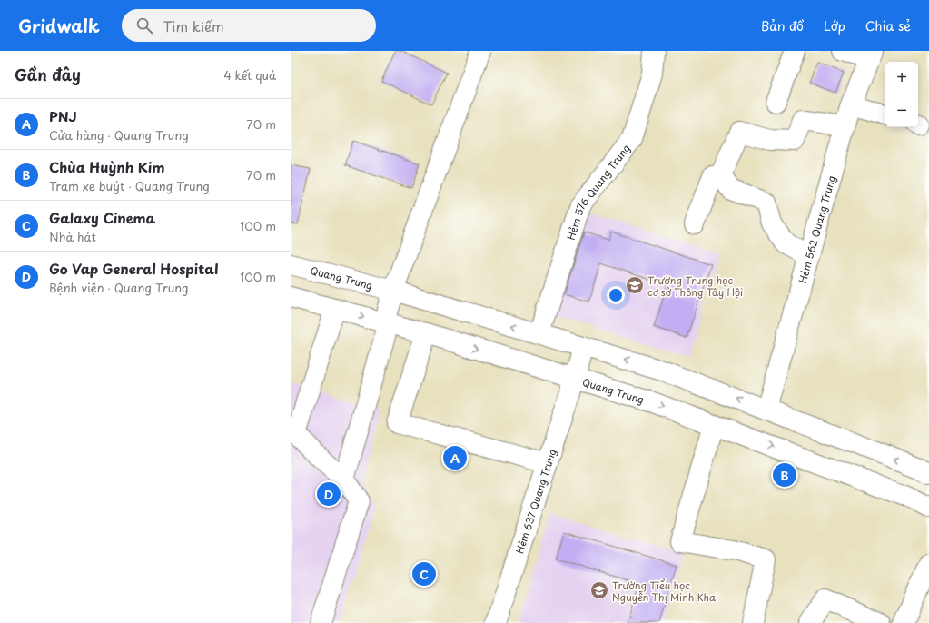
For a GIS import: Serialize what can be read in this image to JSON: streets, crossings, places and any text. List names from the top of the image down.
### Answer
{
  "streets": {
    "main road": [
      "Hẻm 576 Quang Trung",
      "Hẻm 562 Quang Trung",
      "Quang Trung",
      "Hẻm 637 Quang Trung"
    ]
  },
  "crossings": [
    ["Hẻm 576 Quang Trung", "Quang Trung"],
    ["Hẻm 562 Quang Trung", "Quang Trung"],
    ["Quang Trung", "Hẻm 637 Quang Trung"]
  ],
  "places": {
    "school or university": ["Trường Trung học cơ sở Thông Tây Hội", "Trường Tiểu học Nguyễn Thị Minh Khai"]
  },
  "page": {
    "header": "Gridwalk",
    "search": "Tìm kiếm",
    "nav": ["Bản đồ", "Lớp", "Chia sẻ"],
    "heading": ["Gần đây", "4 kết quả"],
    "map_buttons": ["+", "−"],
    "list": [
      {
        "mark": "A",
        "name": "PNJ",
        "note": "Cửa hàng · Quang Trung",
        "value": "70 m"
      },
      {
        "mark": "B",
        "name": "Chùa Huỳnh Kim",
        "note": "Trạm xe buýt · Quang Trung",
        "value": "70 m"
      },
      {
        "mark": "C",
        "name": "Galaxy Cinema",
        "note": "Nhà hát",
        "value": "100 m"
      },
      {
        "mark": "D",
        "name": "Go Vap General Hospital",
        "note": "Bệnh viện · Quang Trung",
        "value": "100 m"
      }
    ],
    "pins": [
      "A",
      "B",
      "D",
      "C"
    ]
  }
}
